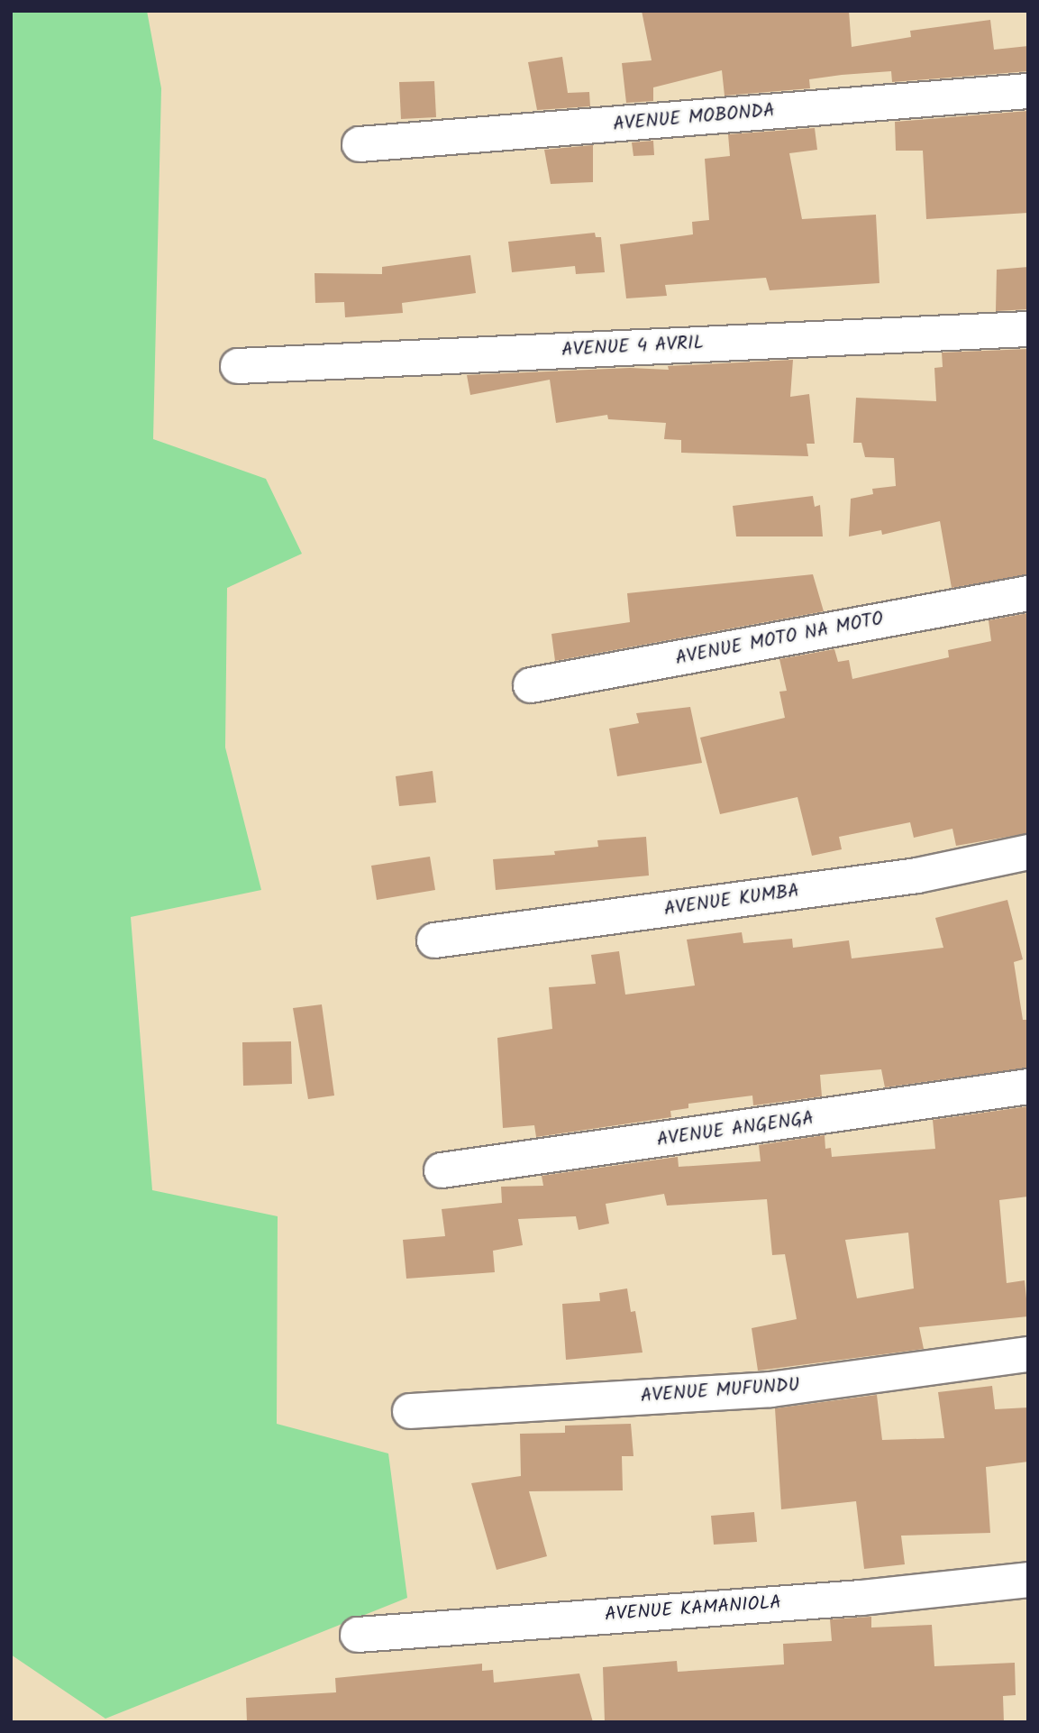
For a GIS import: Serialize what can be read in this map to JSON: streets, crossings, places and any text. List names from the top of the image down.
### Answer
{
  "streets": {
    "street": [
      "AVENUE MOBONDA",
      "AVENUE 4 AVRIL",
      "AVENUE MOTO NA MOTO",
      "AVENUE KUMBA",
      "AVENUE ANGENGA",
      "AVENUE MUFUNDU",
      "AVENUE KAMANIOLA"
    ]
  }
}
